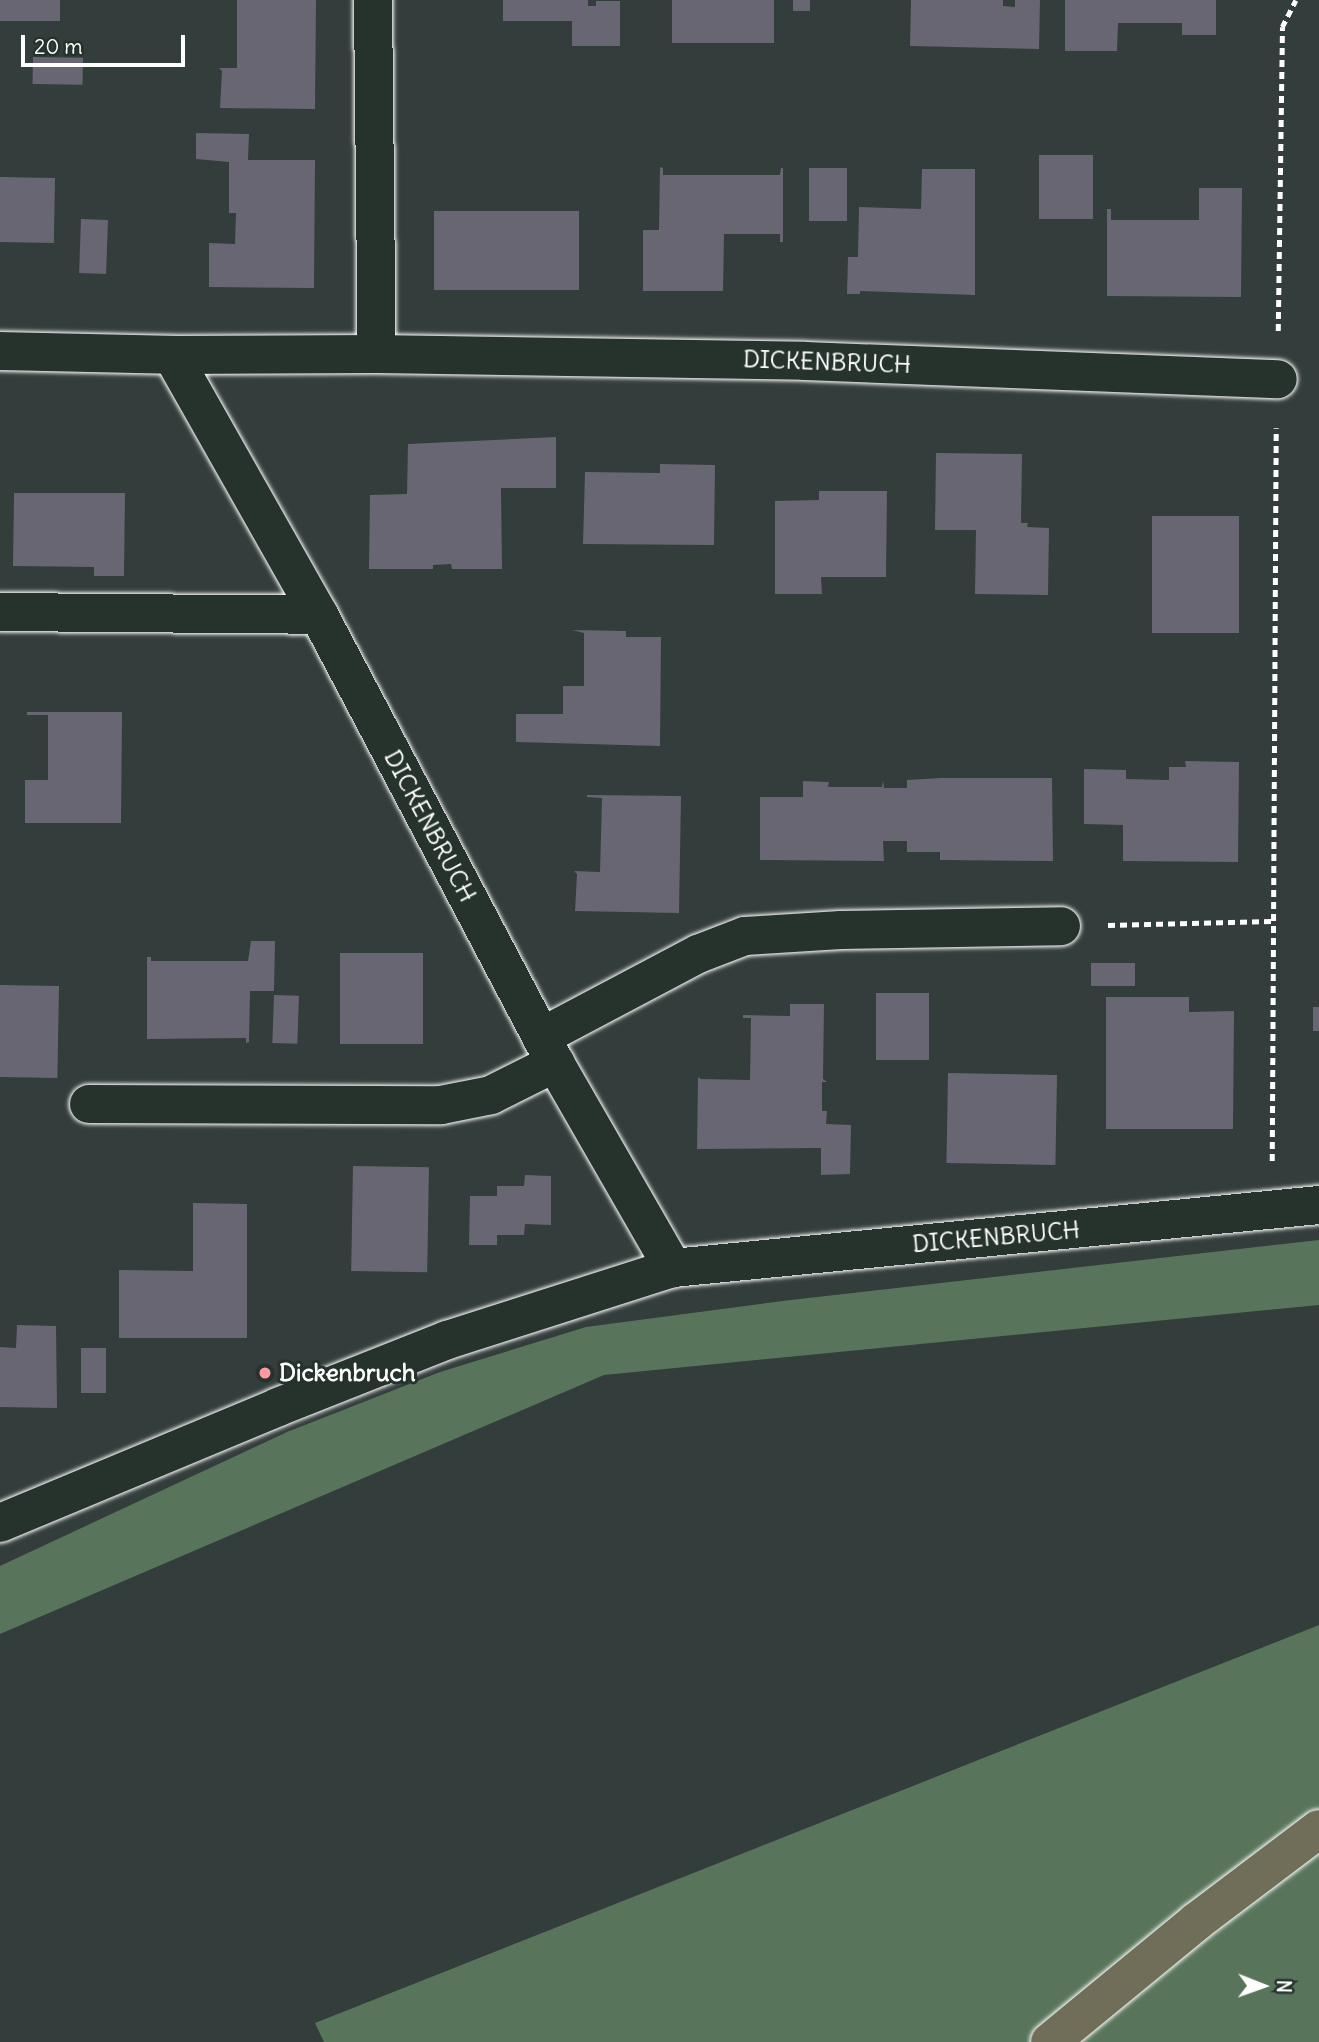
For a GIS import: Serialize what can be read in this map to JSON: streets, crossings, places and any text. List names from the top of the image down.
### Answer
{
  "streets": {
    "street": ["DICKENBRUCH"]
  },
  "places": ["Dickenbruch"],
  "scale_bar": "20 m",
  "north": "right"
}
